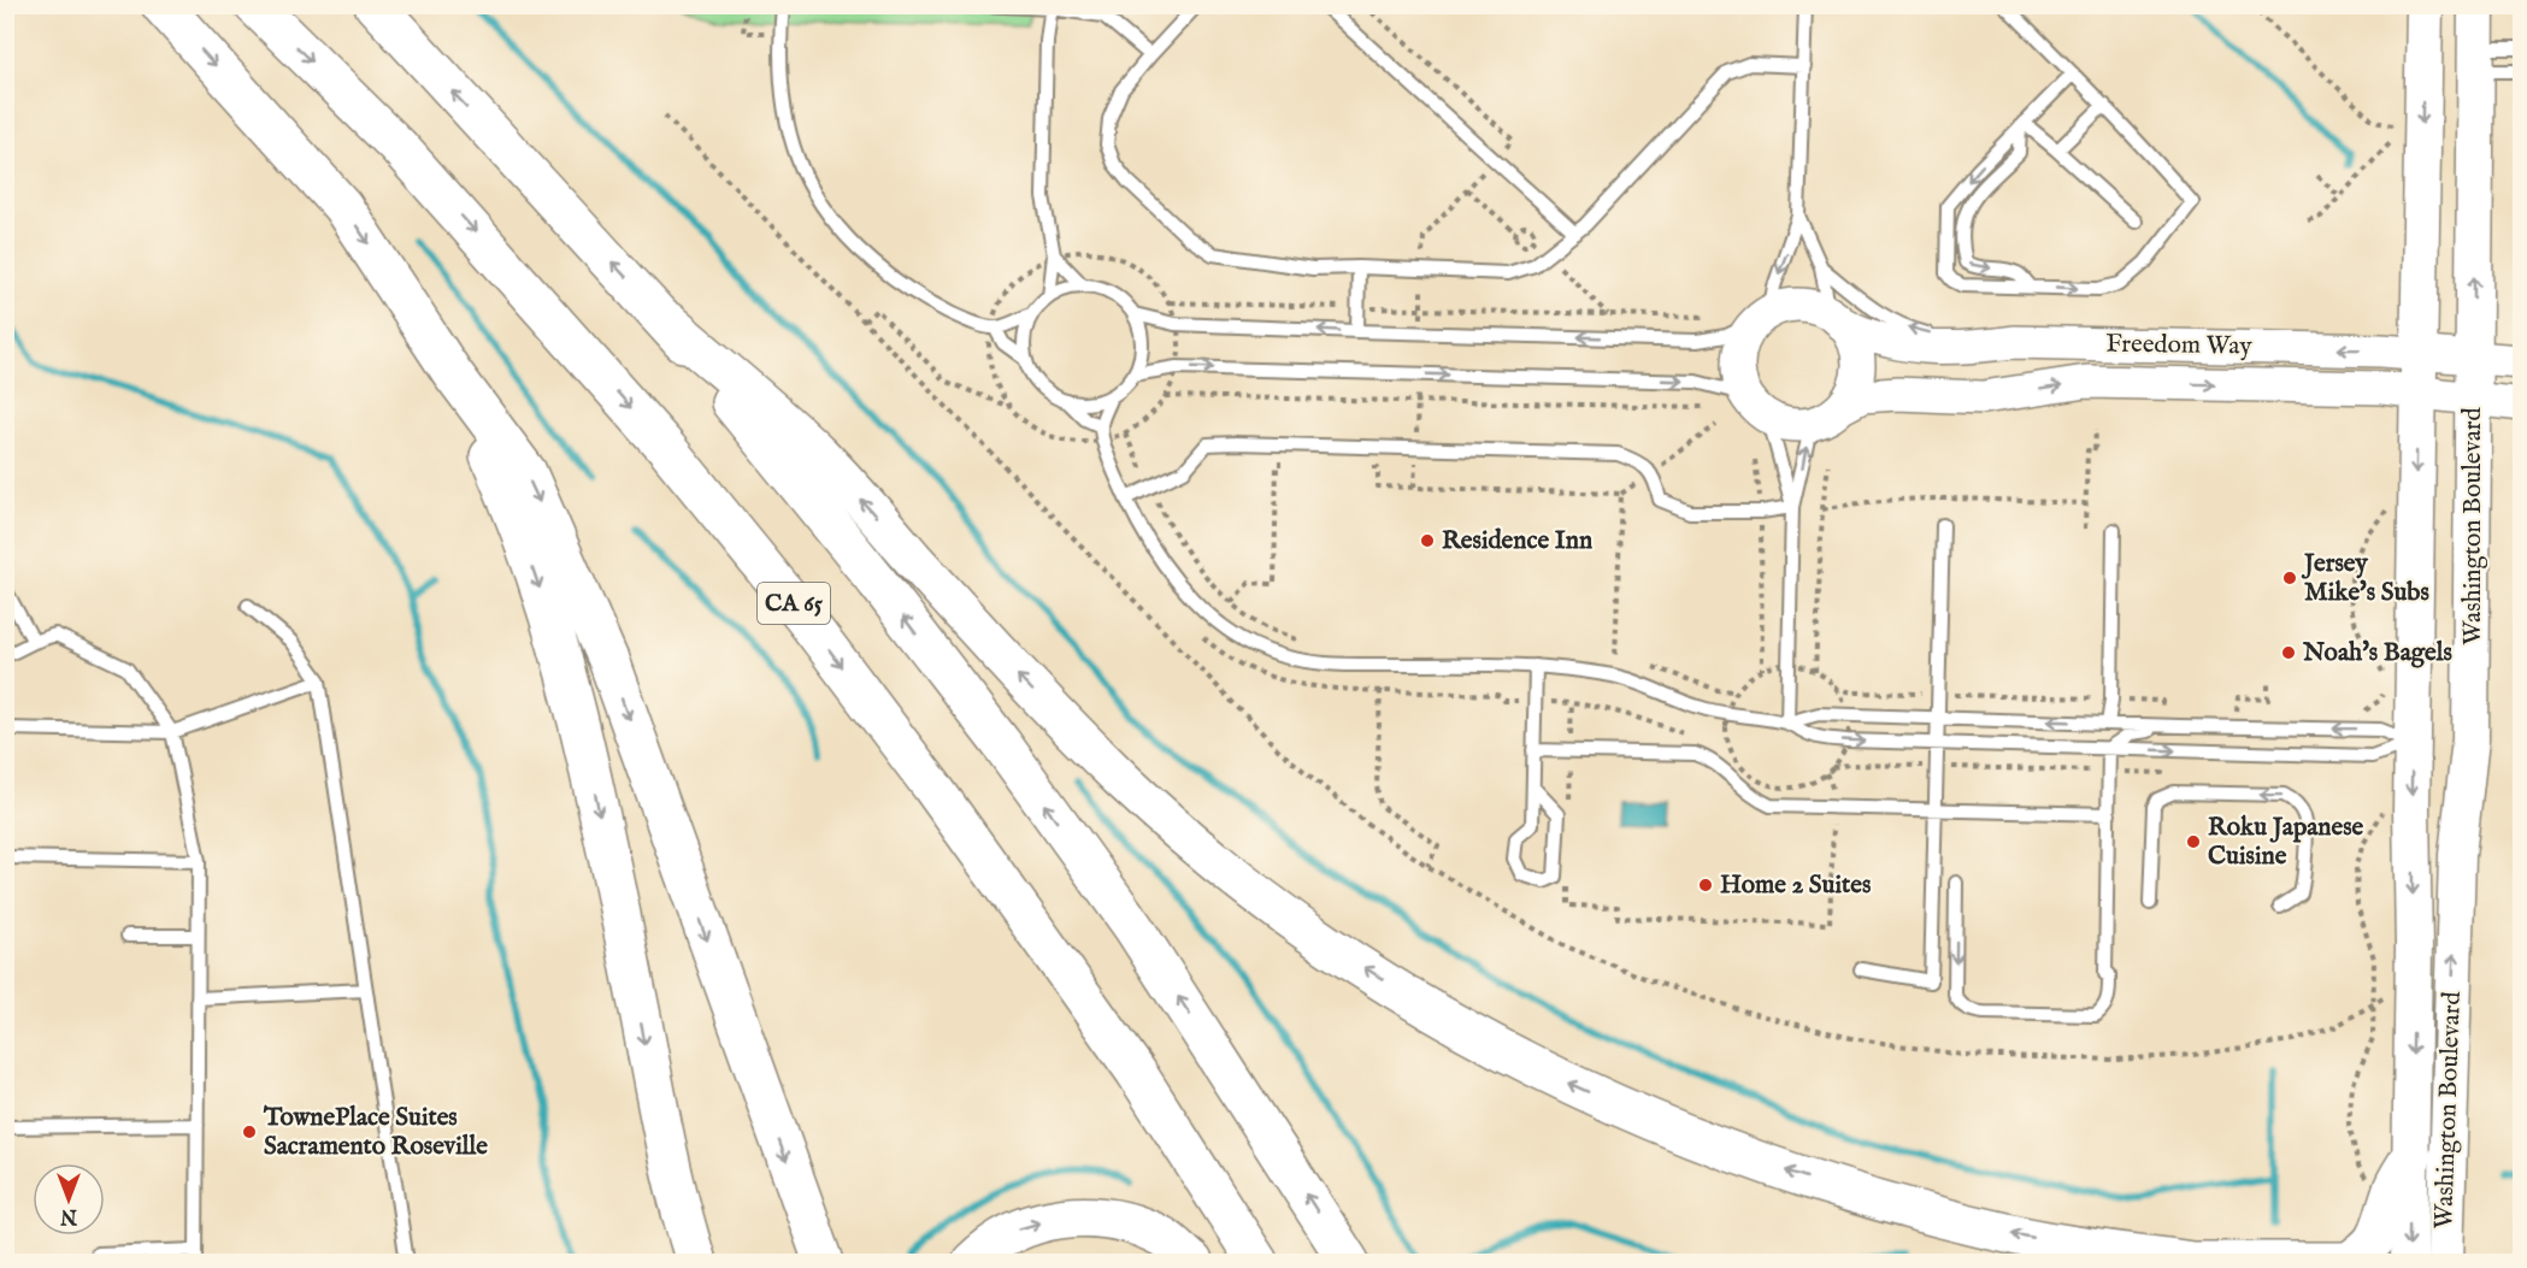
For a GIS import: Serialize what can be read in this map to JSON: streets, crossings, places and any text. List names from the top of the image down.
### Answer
{
  "streets": {
    "highway": ["CA 65"],
    "main road": ["Washington Boulevard"],
    "street": ["Freedom Way"]
  },
  "crossings": [
    ["Freedom Way", "Washington Boulevard"]
  ],
  "places": [
    "Residence Inn",
    "Jersey Mike's Subs",
    "Noah's Bagels",
    "Roku Japanese Cuisine",
    "Home 2 Suites",
    "TownePlace Suites Sacramento Roseville"
  ],
  "north": "bottom"
}
